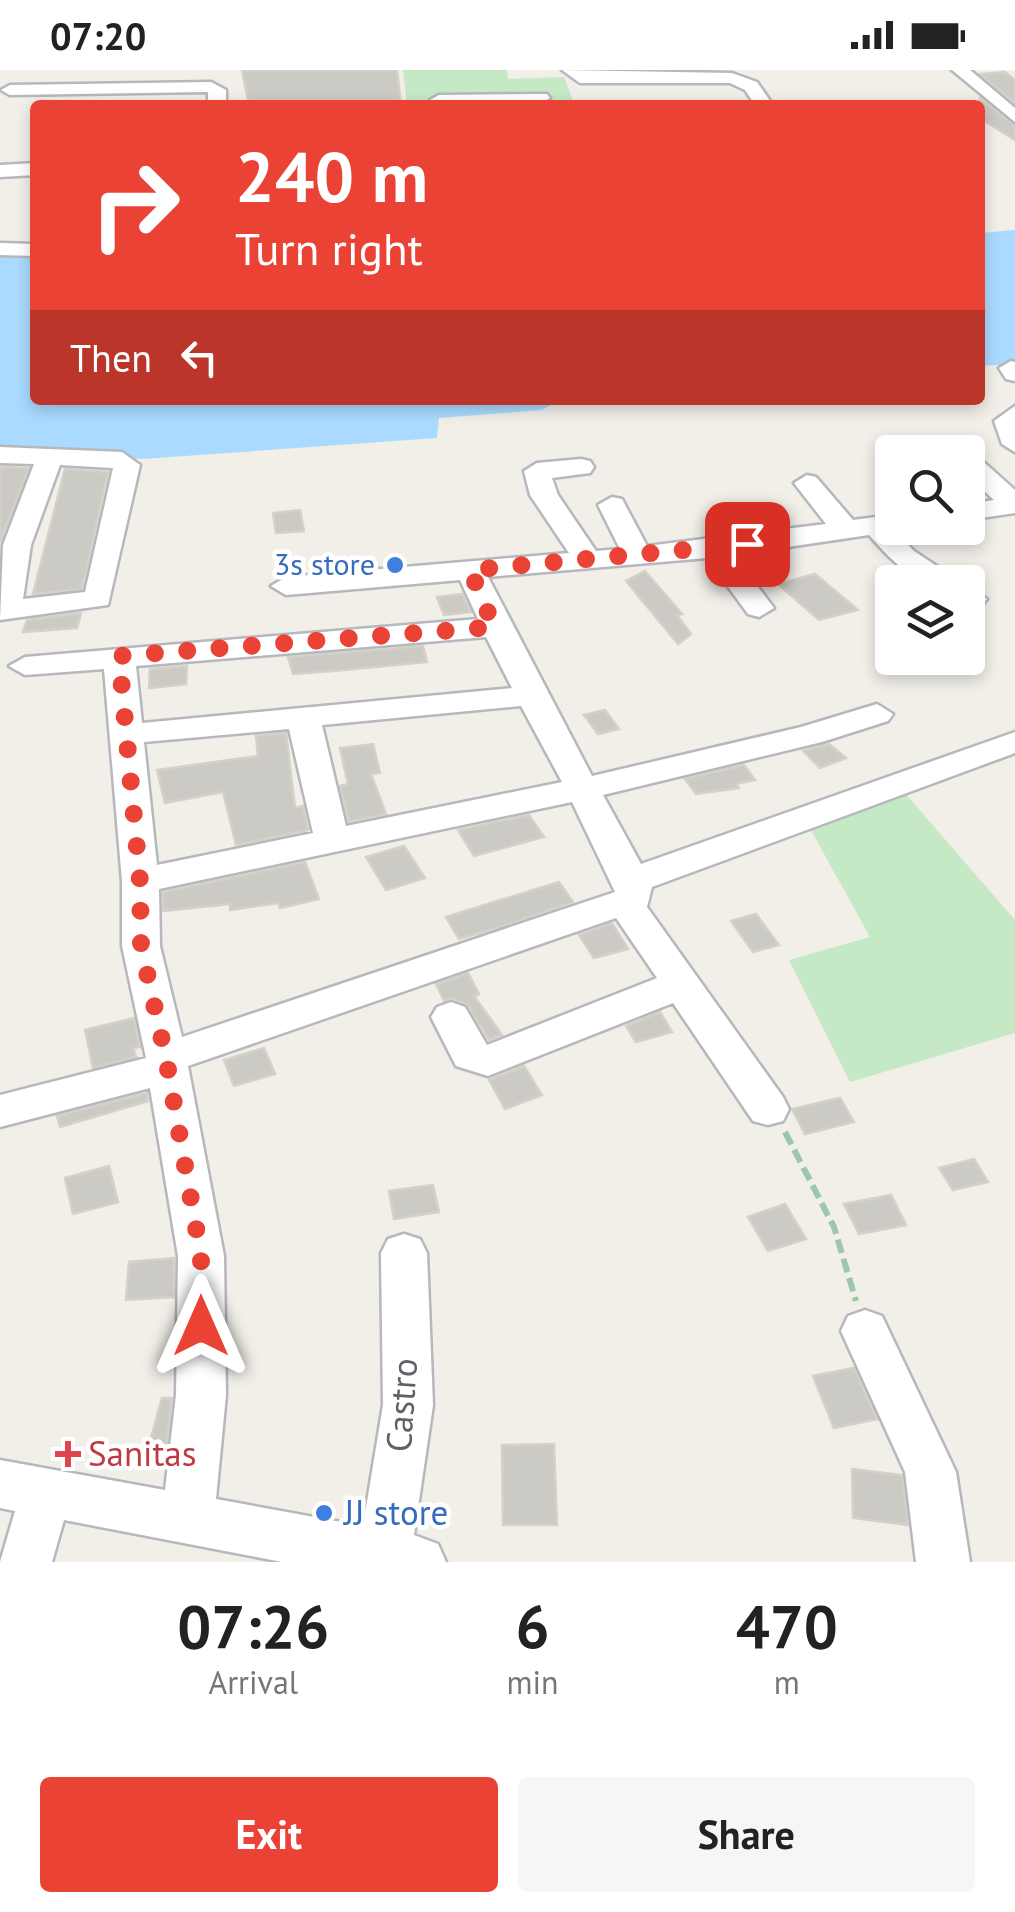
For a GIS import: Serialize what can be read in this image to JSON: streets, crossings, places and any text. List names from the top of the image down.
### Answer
{
  "streets": {
    "street": ["Castro"]
  },
  "places": {
    "other": ["3s store", "JJ store"],
    "health": ["Sanitas"]
  },
  "page": {
    "status": "07:20",
    "turn": ["240 m", "Turn right"],
    "then": "Then",
    "eta": [
      "07:26",
      "Arrival",
      "6",
      "min",
      "470",
      "m"
    ],
    "buttons": ["Exit", "Share"]
  }
}
